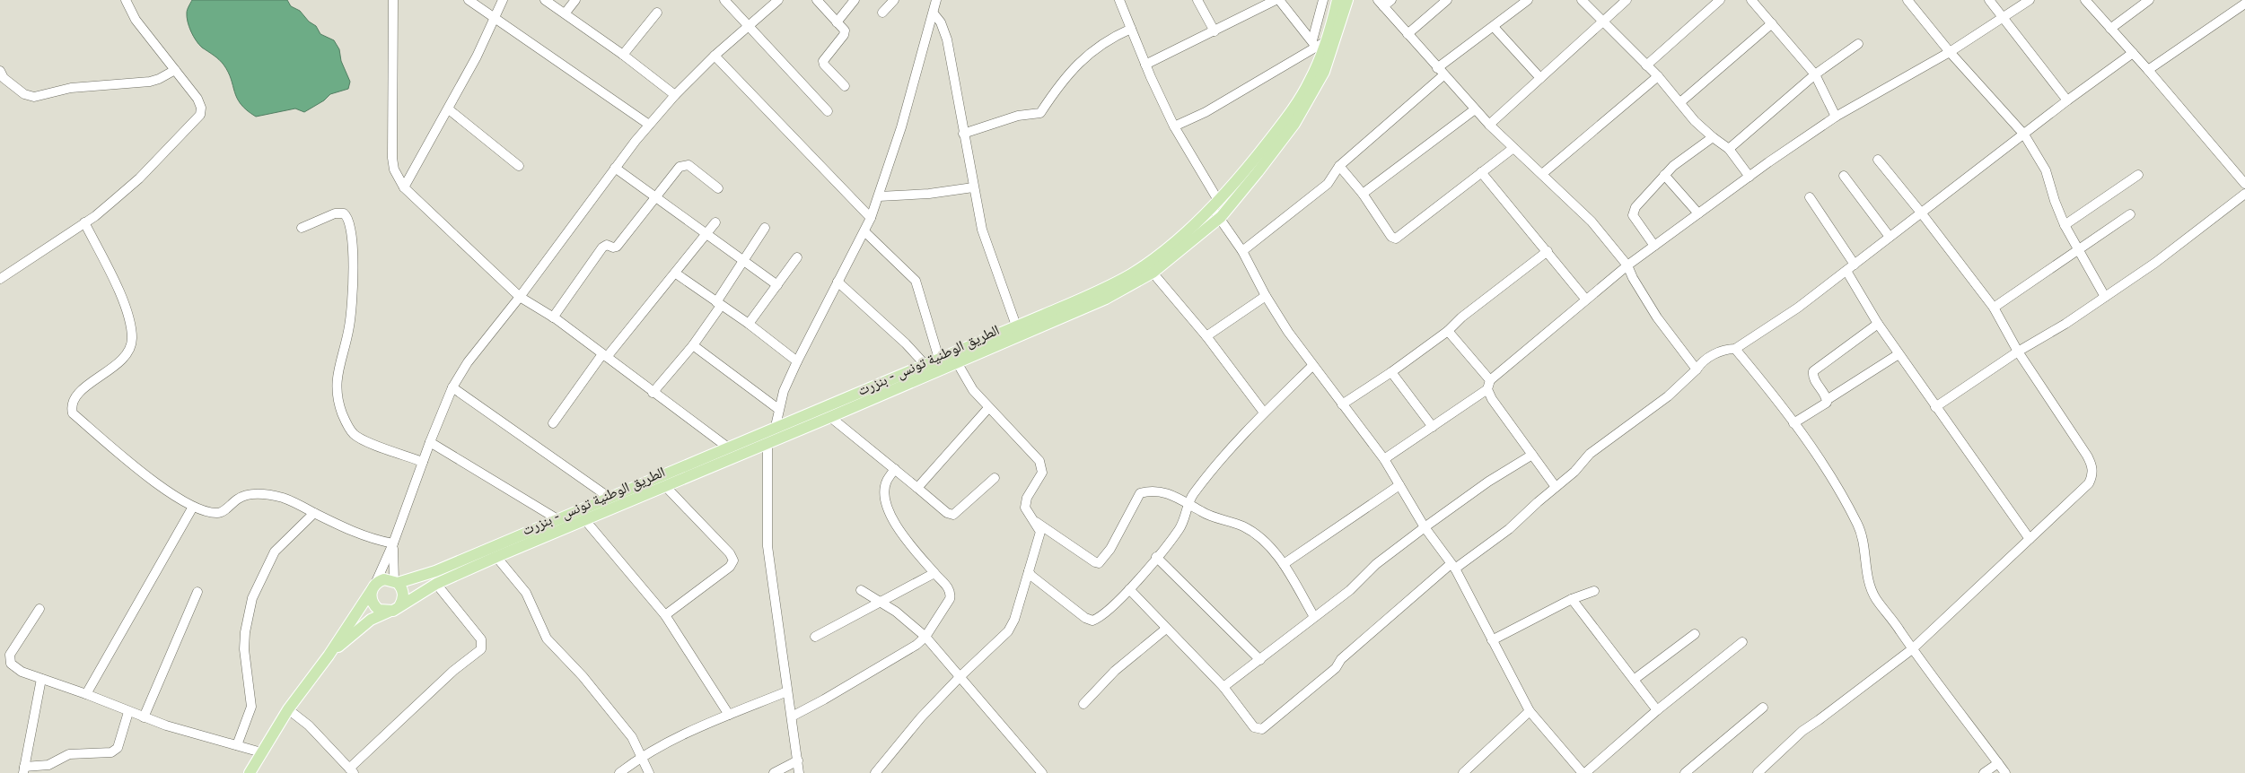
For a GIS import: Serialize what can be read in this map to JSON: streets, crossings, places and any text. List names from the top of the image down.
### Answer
{
  "streets": {
    "main road": ["الطريق الوطنية تونس - بنزرت"]
  }
}
